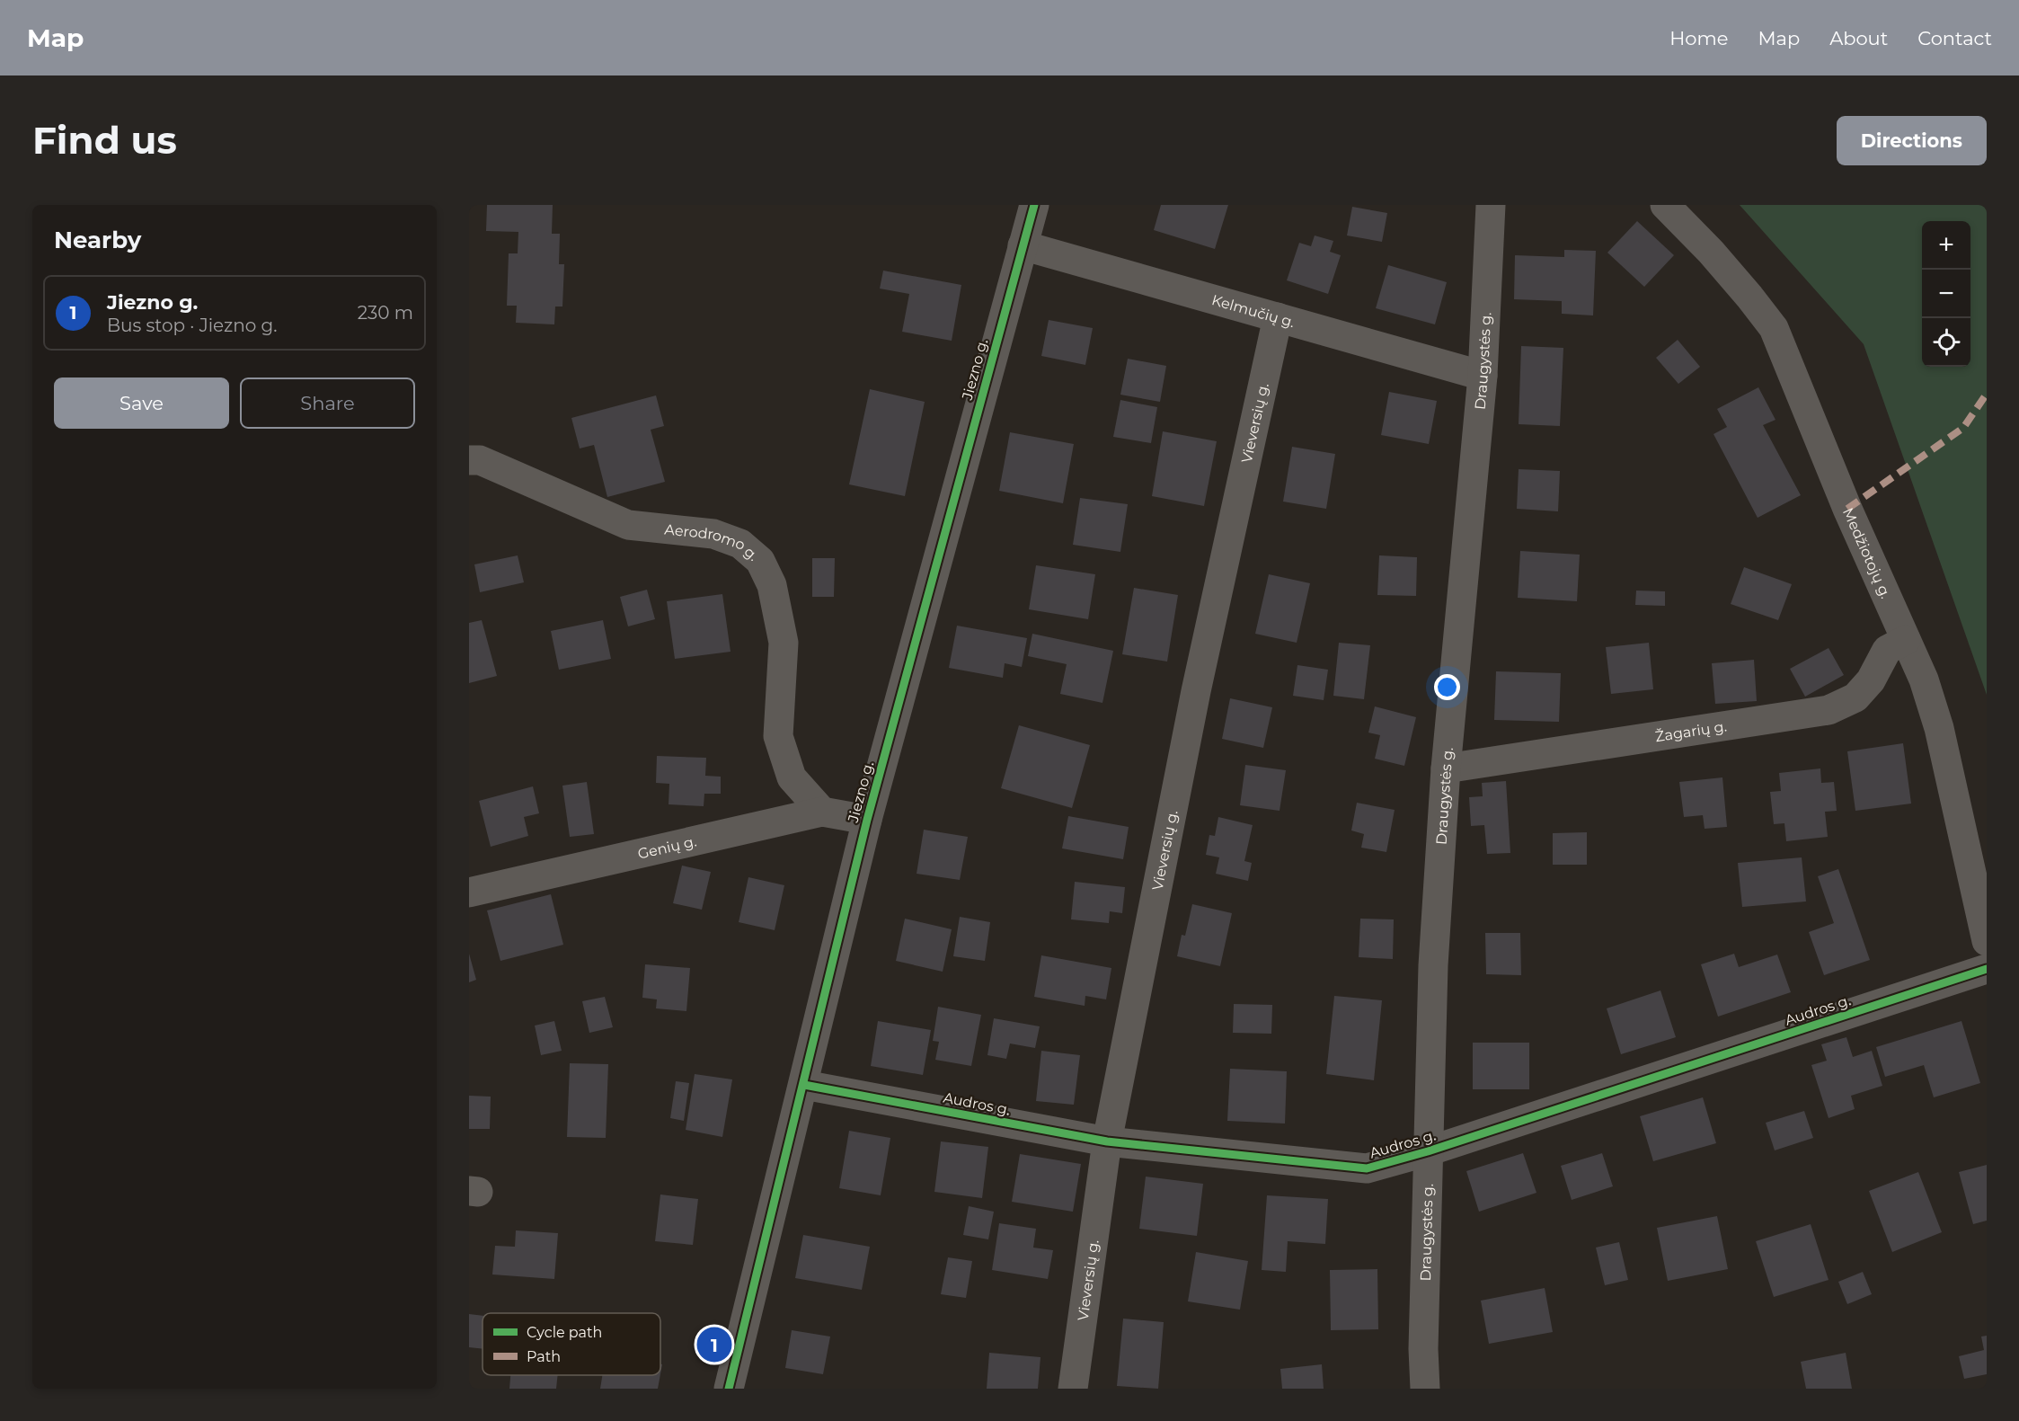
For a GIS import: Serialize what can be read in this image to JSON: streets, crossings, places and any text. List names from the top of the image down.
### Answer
{
  "streets": {
    "street": [
      "Kelmučių g.",
      "Draugystės g.",
      "Jiezno g.",
      "Vieversių g.",
      "Aerodromo g.",
      "Medžiotojų g.",
      "Žagarių g.",
      "Genių g.",
      "Audros g."
    ]
  },
  "crossings": [
    ["Kelmučių g.", "Draugystės g."],
    ["Kelmučių g.", "Jiezno g."],
    ["Kelmučių g.", "Vieversių g."],
    ["Draugystės g.", "Žagarių g."],
    ["Draugystės g.", "Audros g."],
    ["Jiezno g.", "Genių g."],
    ["Jiezno g.", "Audros g."],
    ["Vieversių g.", "Audros g."],
    ["Aerodromo g.", "Genių g."],
    ["Medžiotojų g.", "Žagarių g."]
  ],
  "legend": ["Cycle path", "Path"],
  "page": {
    "header": "Map",
    "nav": [
      "Home",
      "Map",
      "About",
      "Contact"
    ],
    "buttons": [
      "Directions",
      ["Save", "Share"]
    ],
    "title": "Find us",
    "heading": "Nearby",
    "map_buttons": ["+", "−"],
    "list": [
      {
        "mark": "1",
        "name": "Jiezno g.",
        "note": "Bus stop · Jiezno g.",
        "value": "230 m"
      }
    ],
    "pins": "1"
  }
}
